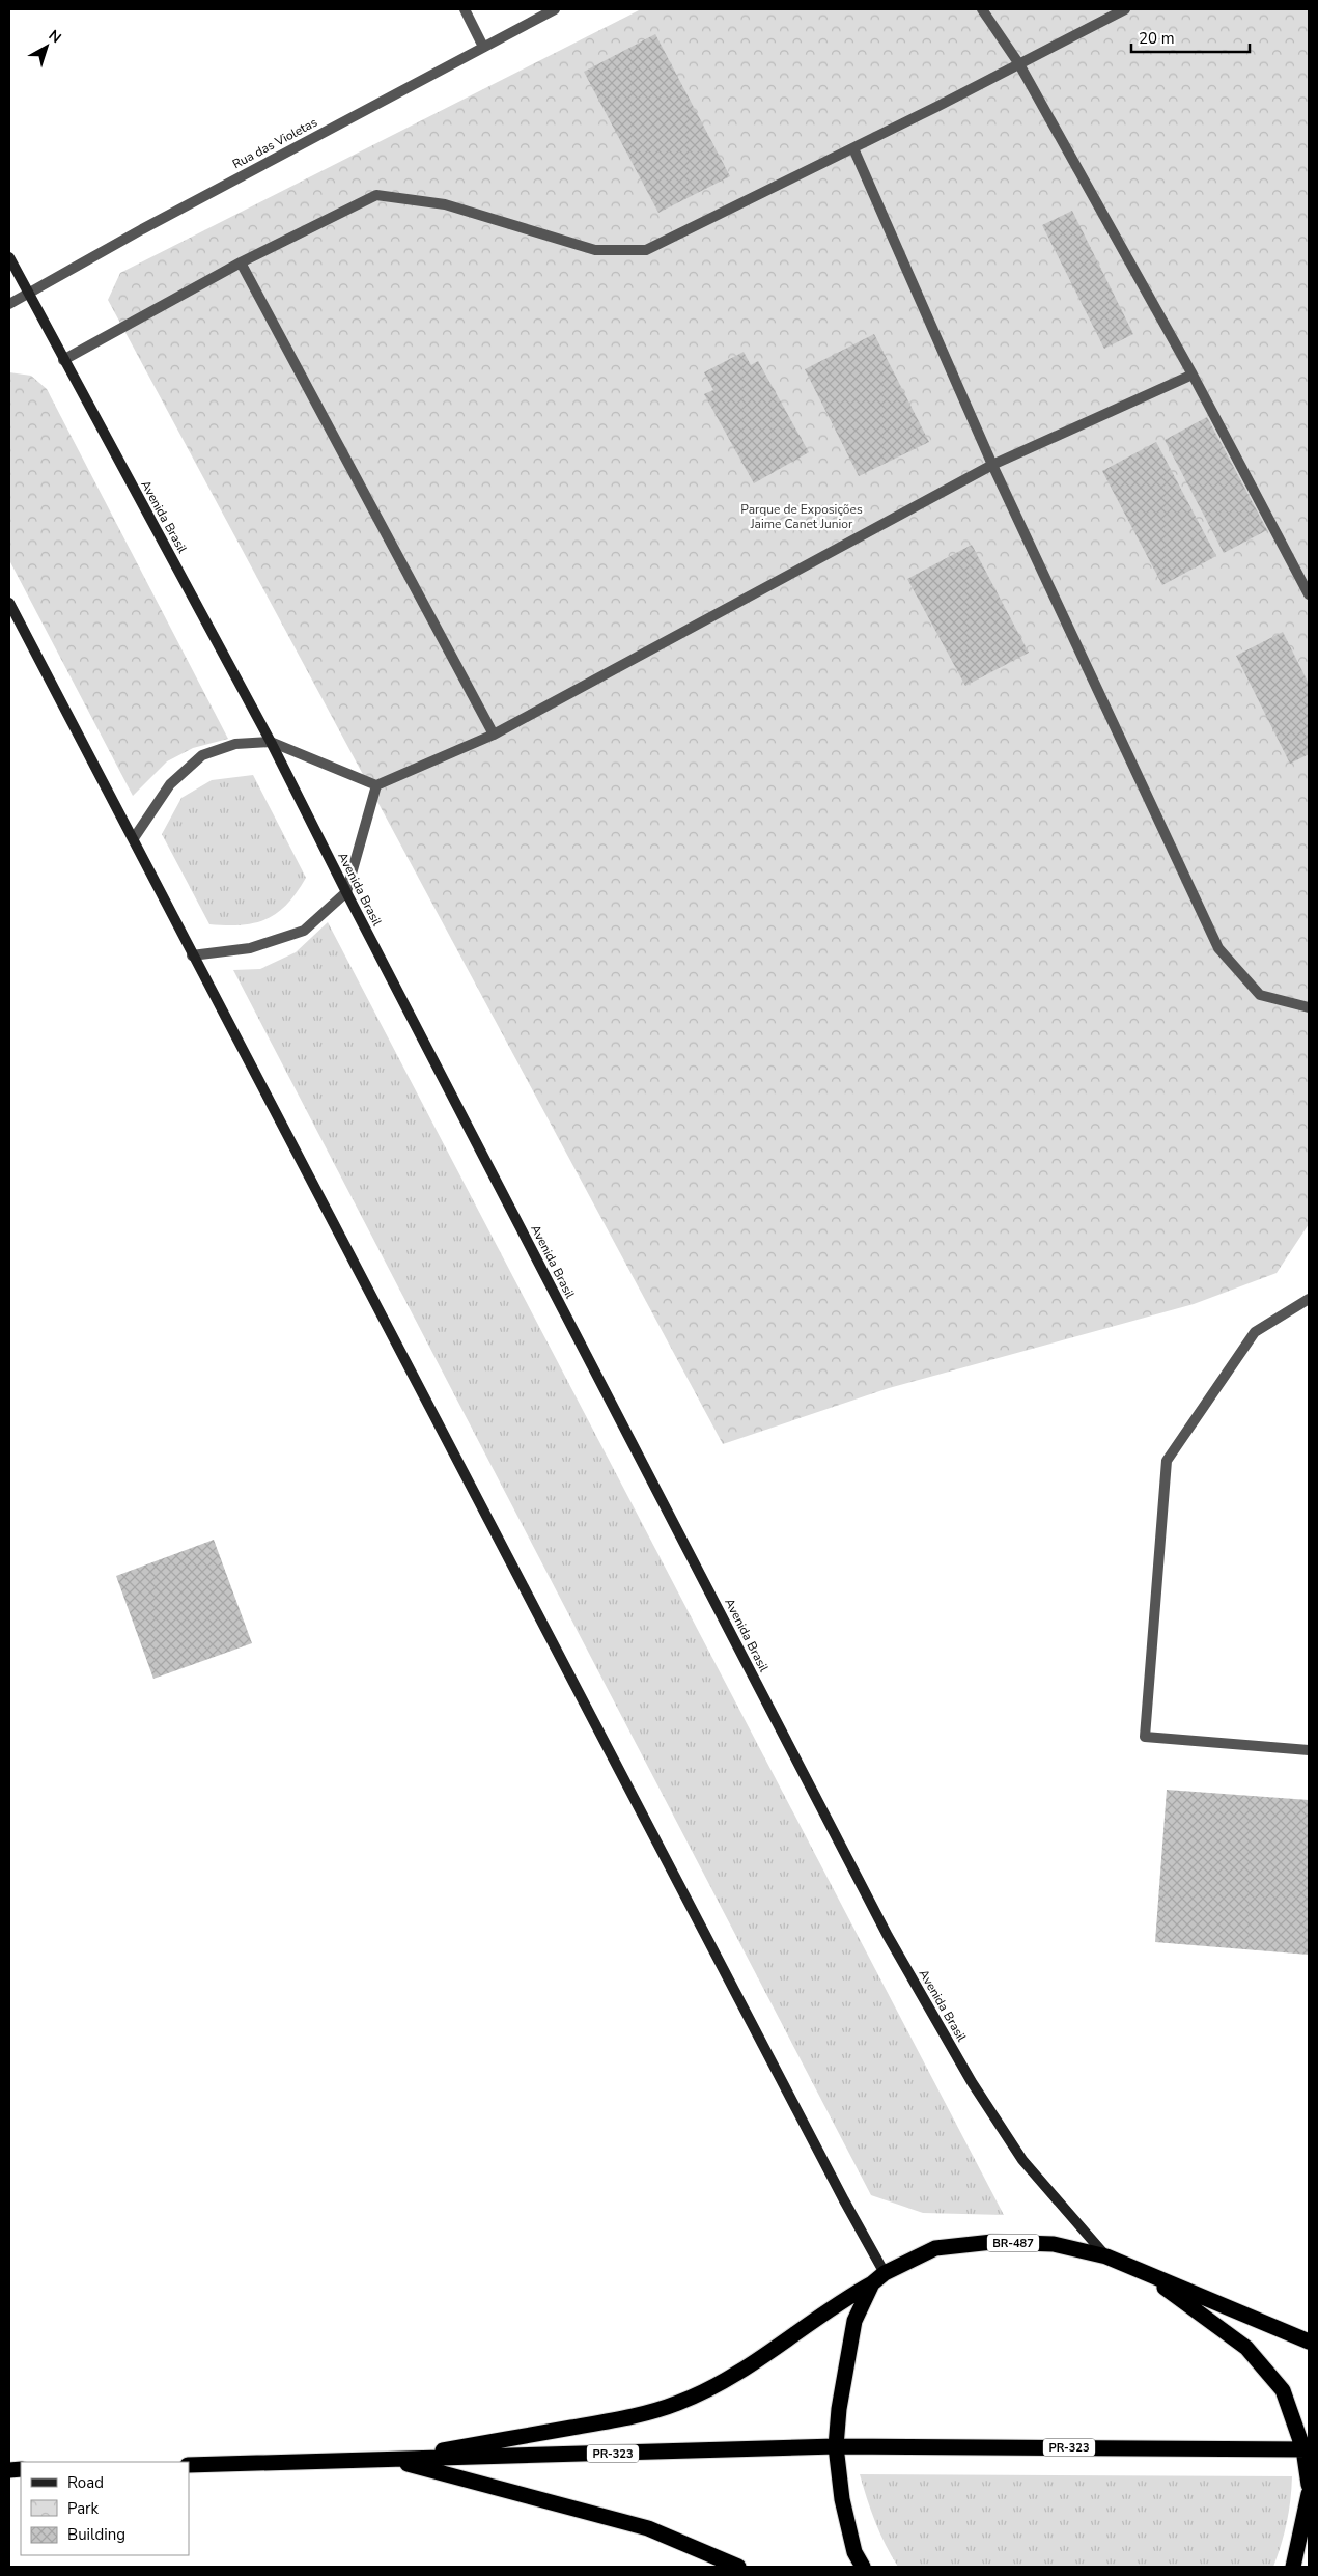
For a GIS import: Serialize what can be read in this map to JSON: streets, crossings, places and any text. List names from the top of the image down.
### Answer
{
  "streets": {
    "highway": ["BR-487", "PR-323"],
    "main road": ["Avenida Brasil"],
    "street": ["Rua das Violetas"]
  },
  "crossings": [
    ["Rua das Violetas", "Avenida Brasil"],
    ["Avenida Brasil", "BR-487"],
    ["BR-487", "PR-323"]
  ],
  "parks": ["Parque de Exposições Jaime Canet Junior"],
  "legend": ["Road", "Park", "Building"],
  "scale_bar": "20 m",
  "north": "top right"
}
